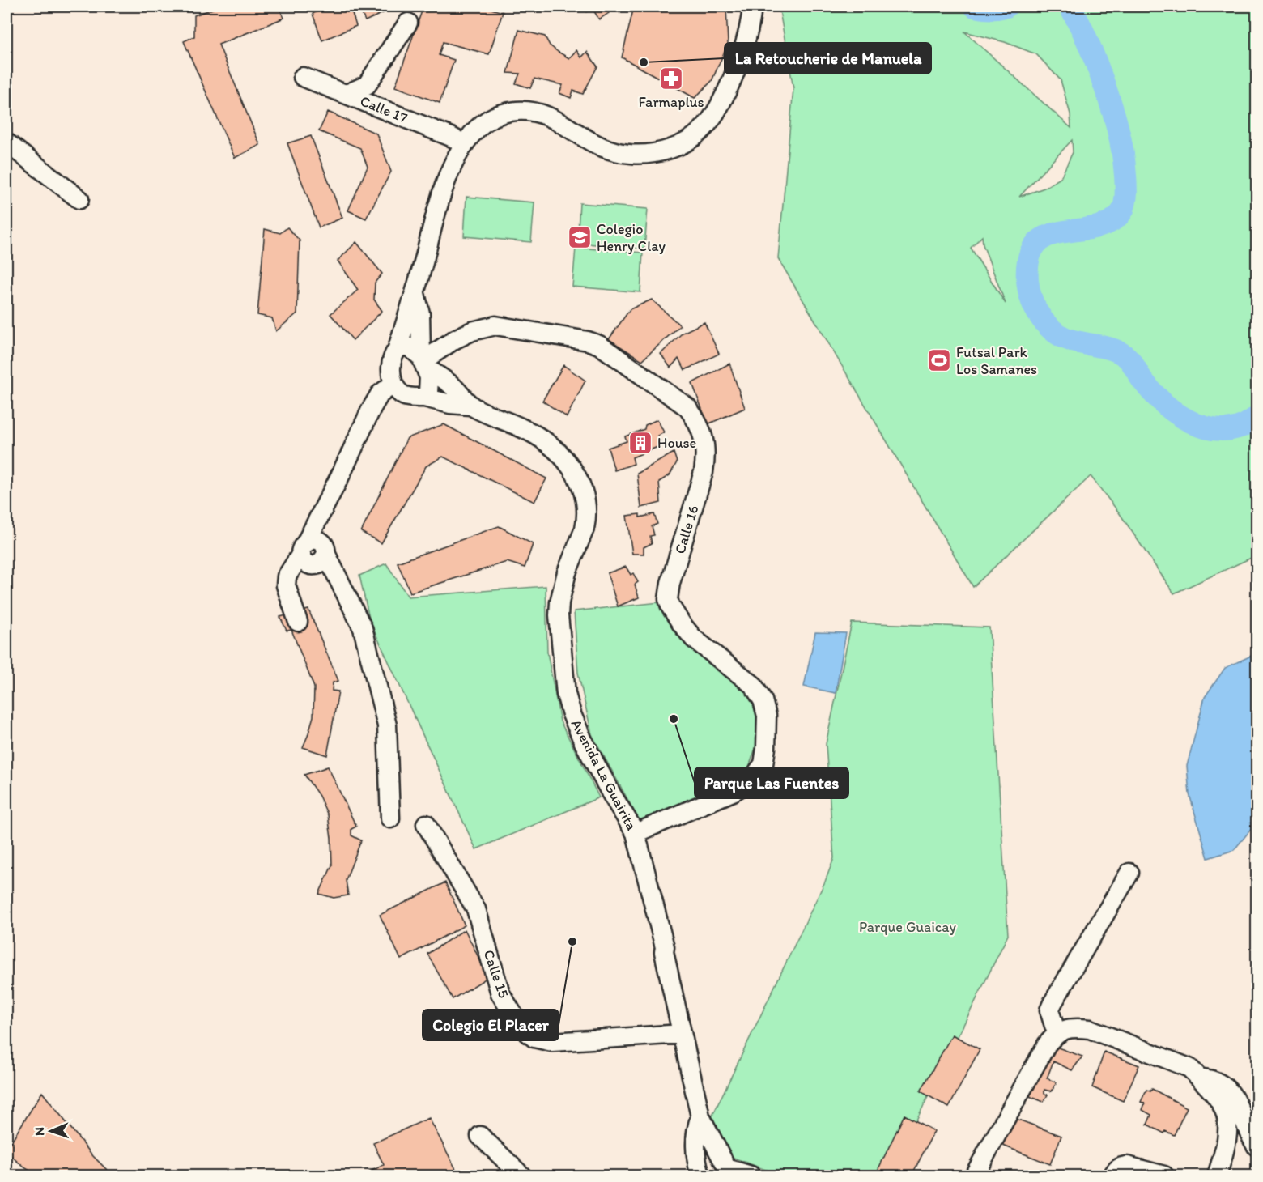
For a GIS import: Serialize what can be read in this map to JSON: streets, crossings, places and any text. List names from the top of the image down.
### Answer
{
  "streets": {
    "street": [
      "Calle 17",
      "Calle 16",
      "Avenida La Guairita",
      "Calle 15"
    ]
  },
  "crossings": [
    ["Calle 16", "Avenida La Guairita"],
    ["Avenida La Guairita", "Calle 15"]
  ],
  "parks": ["Parque Guaicay"],
  "places": {
    "other": ["La Retoucherie de Manuela", "Parque Las Fuentes", "Colegio El Placer"],
    "pharmacy": ["Farmaplus"],
    "school or university": ["Colegio Henry Clay"],
    "sports": ["Futsal Park Los Samanes"],
    "building": ["House"]
  },
  "north": "left"
}
